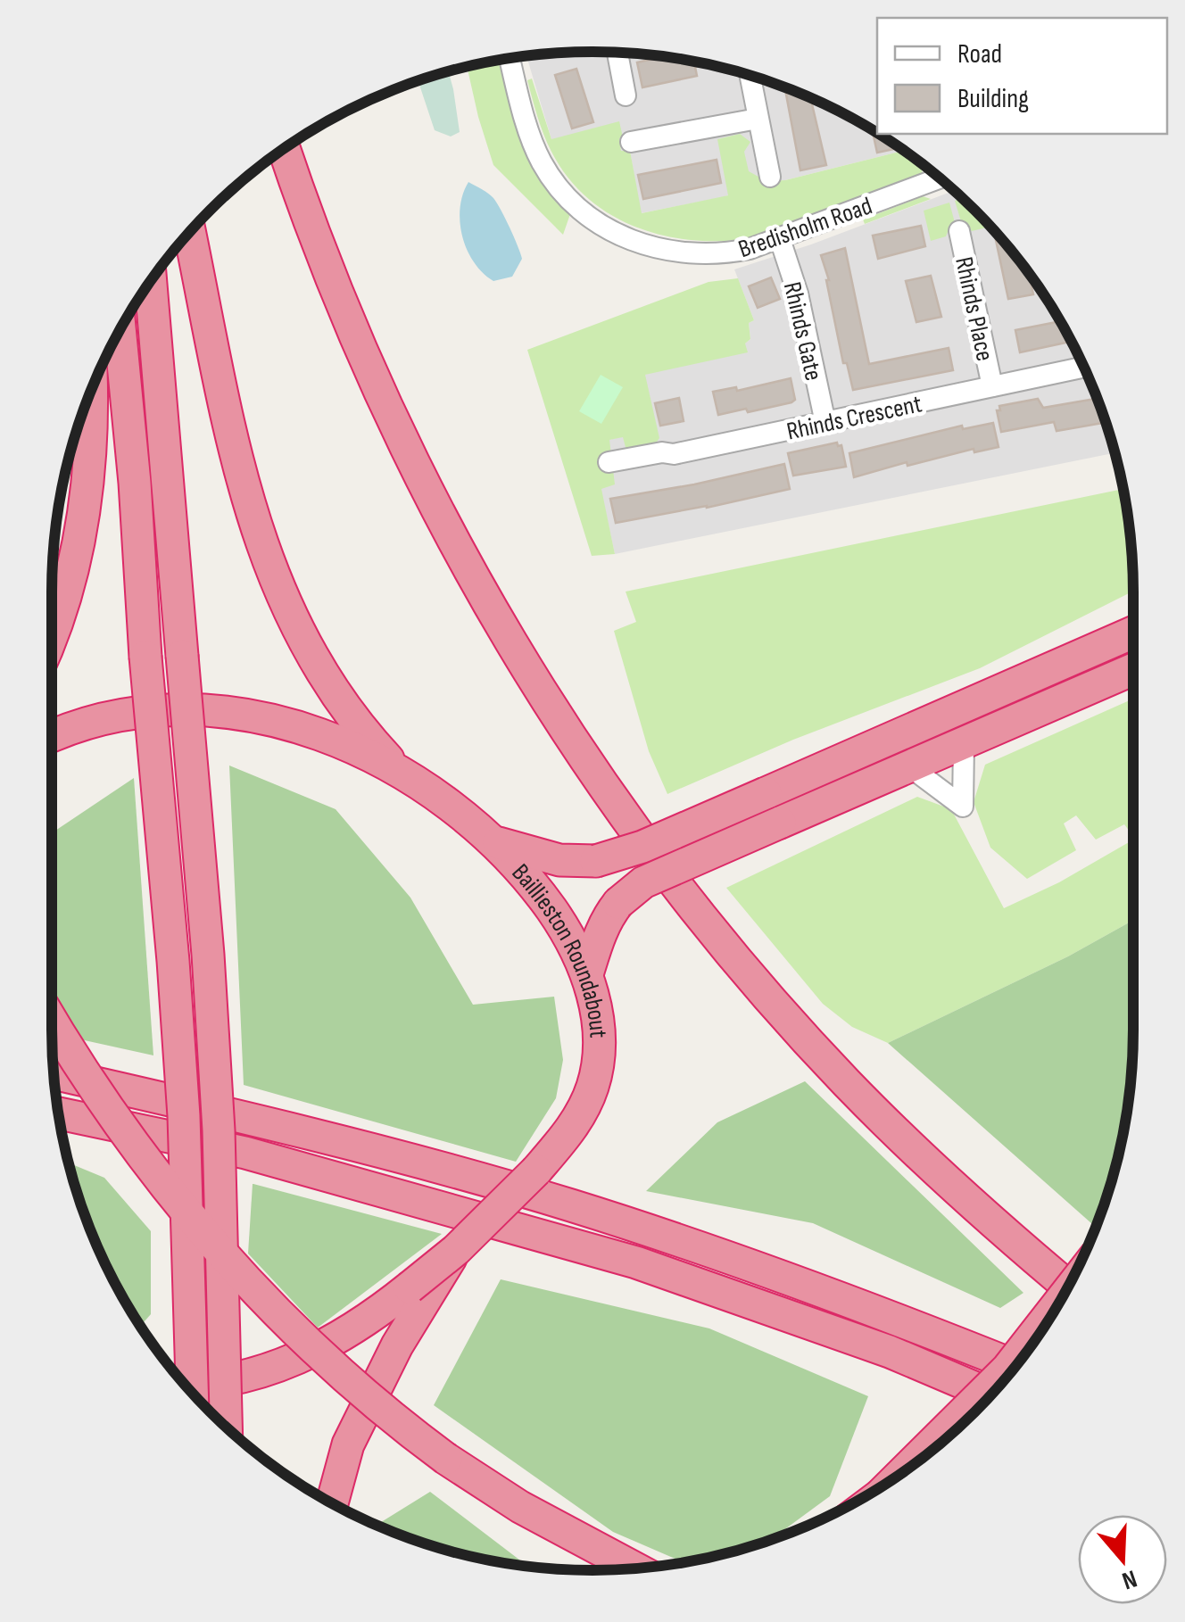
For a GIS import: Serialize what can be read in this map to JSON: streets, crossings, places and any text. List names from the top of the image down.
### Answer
{
  "streets": {
    "highway": ["Baillieston Roundabout"],
    "street": [
      "Bredisholm Road",
      "Rhinds Place",
      "Rhinds Gate",
      "Rhinds Crescent"
    ]
  },
  "crossings": [
    ["Bredisholm Road", "Rhinds Gate"],
    ["Rhinds Place", "Rhinds Crescent"],
    ["Rhinds Gate", "Rhinds Crescent"]
  ],
  "legend": ["Road", "Building"],
  "north": "bottom"
}
